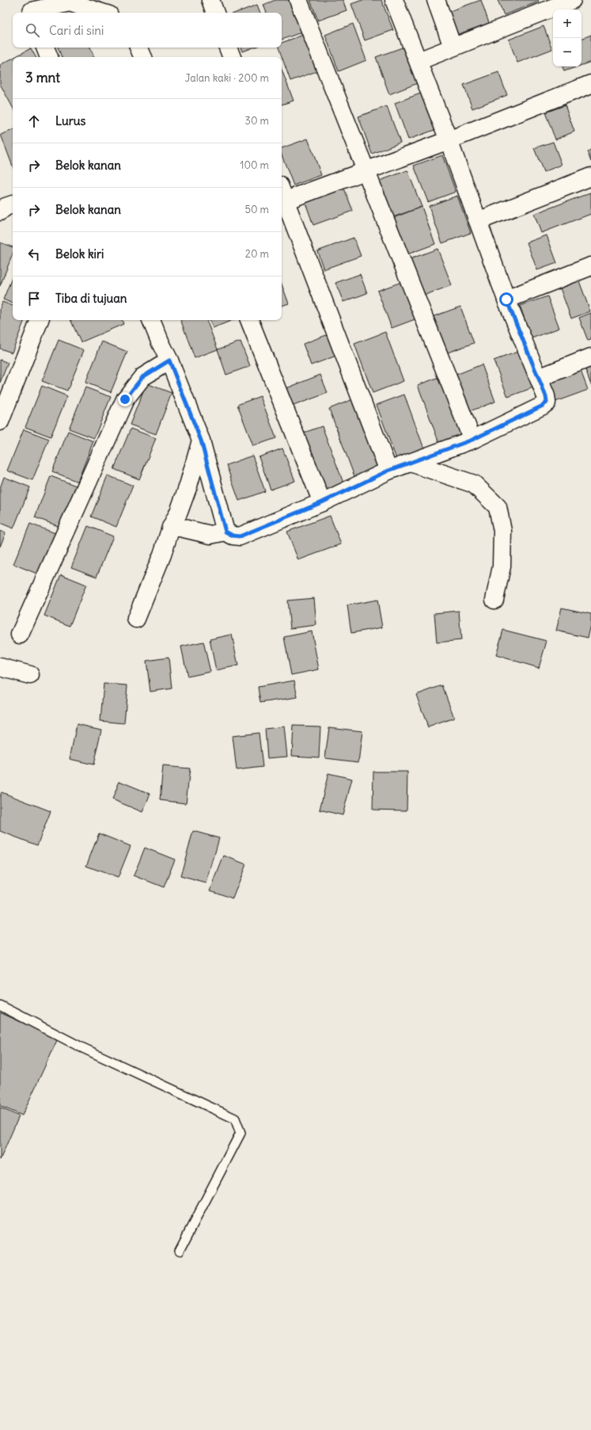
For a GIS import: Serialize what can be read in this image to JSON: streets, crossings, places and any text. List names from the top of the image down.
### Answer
{
  "page": {
    "map_buttons": ["+", "−"],
    "search": "Cari di sini",
    "heading": ["3 mnt", "Jalan kaki · 200 m"],
    "list": [
      ["Lurus", "30 m"],
      ["Belok kanan", "100 m"],
      ["Belok kanan", "50 m"],
      ["Belok kiri", "20 m"],
      "Tiba di tujuan"
    ]
  }
}
